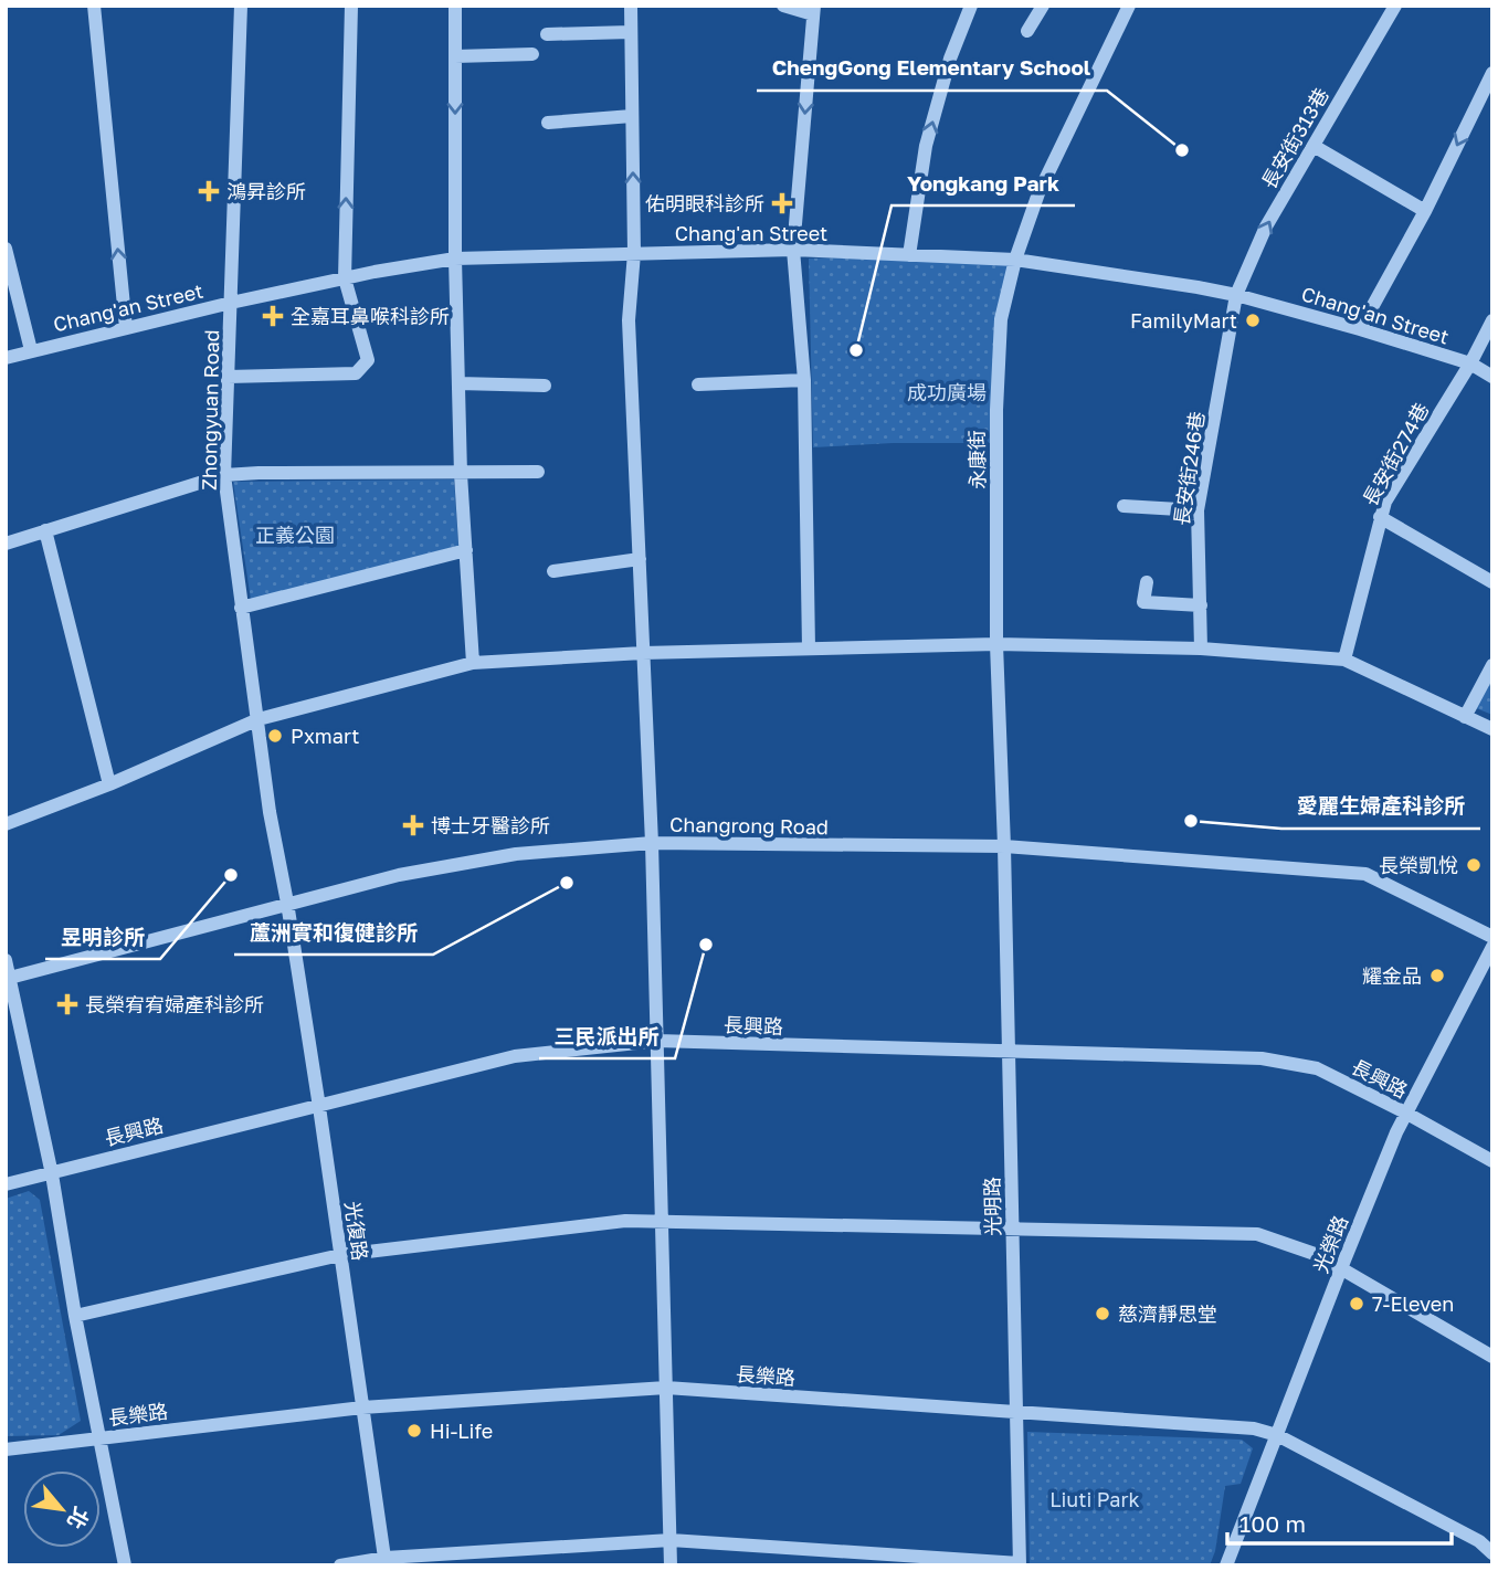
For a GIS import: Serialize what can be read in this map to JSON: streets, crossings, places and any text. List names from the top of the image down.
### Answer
{
  "streets": {
    "street": [
      "長安街313巷",
      "Chang'an Street",
      "Zhongyuan Road",
      "長安街274巷",
      "永康街",
      "長安街246巷",
      "Changrong Road",
      "長興路",
      "光明路",
      "光復路",
      "光榮路",
      "長樂路"
    ]
  },
  "crossings": [
    ["長安街313巷", "Chang'an Street"],
    ["長安街313巷", "長安街246巷"],
    ["Chang'an Street", "Zhongyuan Road"],
    ["Chang'an Street", "長安街274巷"],
    ["Chang'an Street", "永康街"],
    ["Chang'an Street", "長安街246巷"],
    ["Zhongyuan Road", "Changrong Road"],
    ["Zhongyuan Road", "光復路"],
    ["永康街", "Changrong Road"],
    ["永康街", "光明路"],
    ["Changrong Road", "光明路"],
    ["Changrong Road", "光復路"],
    ["長興路", "光明路"],
    ["長興路", "光復路"],
    ["長興路", "光榮路"],
    ["光明路", "長樂路"],
    ["光復路", "長樂路"],
    ["光榮路", "長樂路"]
  ],
  "one_way": ["長安街313巷"],
  "parks": ["成功廣場", "正義公園", "Liuti Park"],
  "places": {
    "other": [
      "ChengGong Elementary School",
      "FamilyMart",
      "Yongkang Park",
      "Pxmart",
      "愛麗生婦產科診所",
      "長榮凱悅",
      "昱明診所",
      "蘆洲實和復健診所",
      "三民派出所",
      "耀金品",
      "7-Eleven",
      "慈濟靜思堂",
      "Hi-Life"
    ],
    "health": [
      "鴻昇診所",
      "佑明眼科診所",
      "全嘉耳鼻喉科診所",
      "博士牙醫診所",
      "長榮宥宥婦產科診所"
    ]
  },
  "scale_bar": "100 m",
  "north": "bottom right"
}
